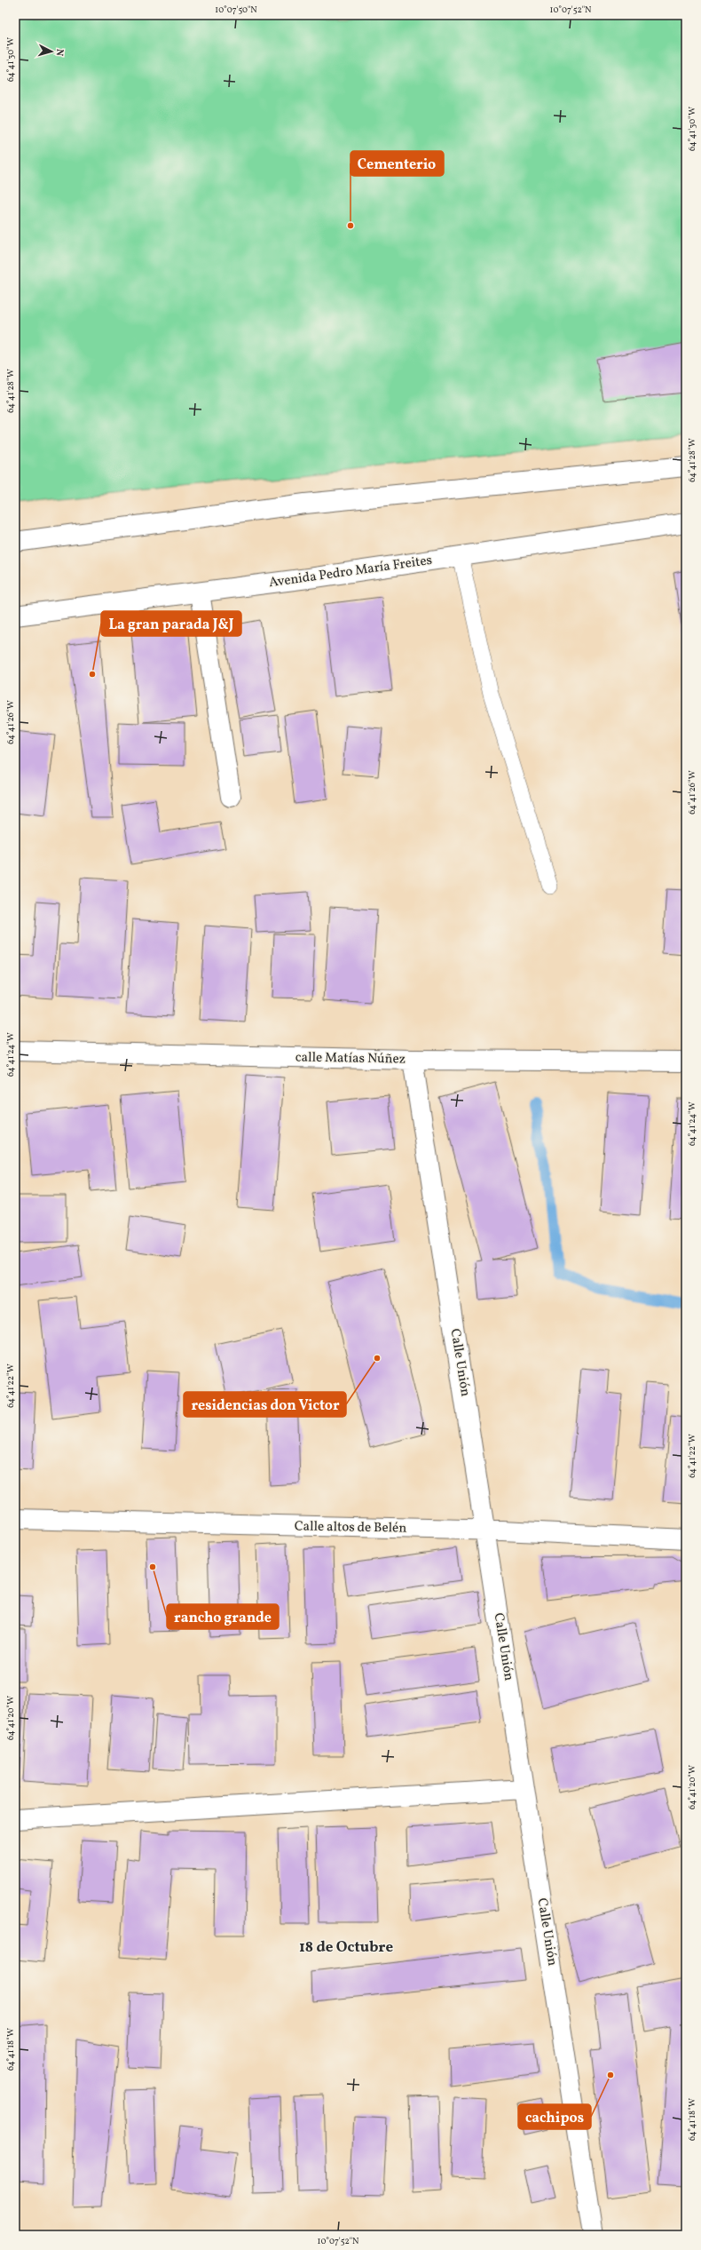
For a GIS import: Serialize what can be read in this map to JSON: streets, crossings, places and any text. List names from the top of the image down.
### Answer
{
  "streets": {
    "street": [
      "Avenida Pedro María Freites",
      "calle Matías Núñez",
      "Calle Unión",
      "Calle altos de Belén"
    ]
  },
  "crossings": [
    ["calle Matías Núñez", "Calle Unión"],
    ["Calle Unión", "Calle altos de Belén"]
  ],
  "districts": ["18 de Octubre"],
  "places": [
    "Cementerio",
    "La gran parada J&J",
    "residencias don Victor",
    "rancho grande",
    "cachipos"
  ],
  "north": "right",
  "coordinates": [
    "10°07'50\"N",
    "10°07'52\"N",
    "64°41'30\"W",
    "64°41'28\"W",
    "64°41'26\"W",
    "64°41'24\"W",
    "64°41'22\"W",
    "64°41'20\"W",
    "64°41'18\"W"
  ]
}
